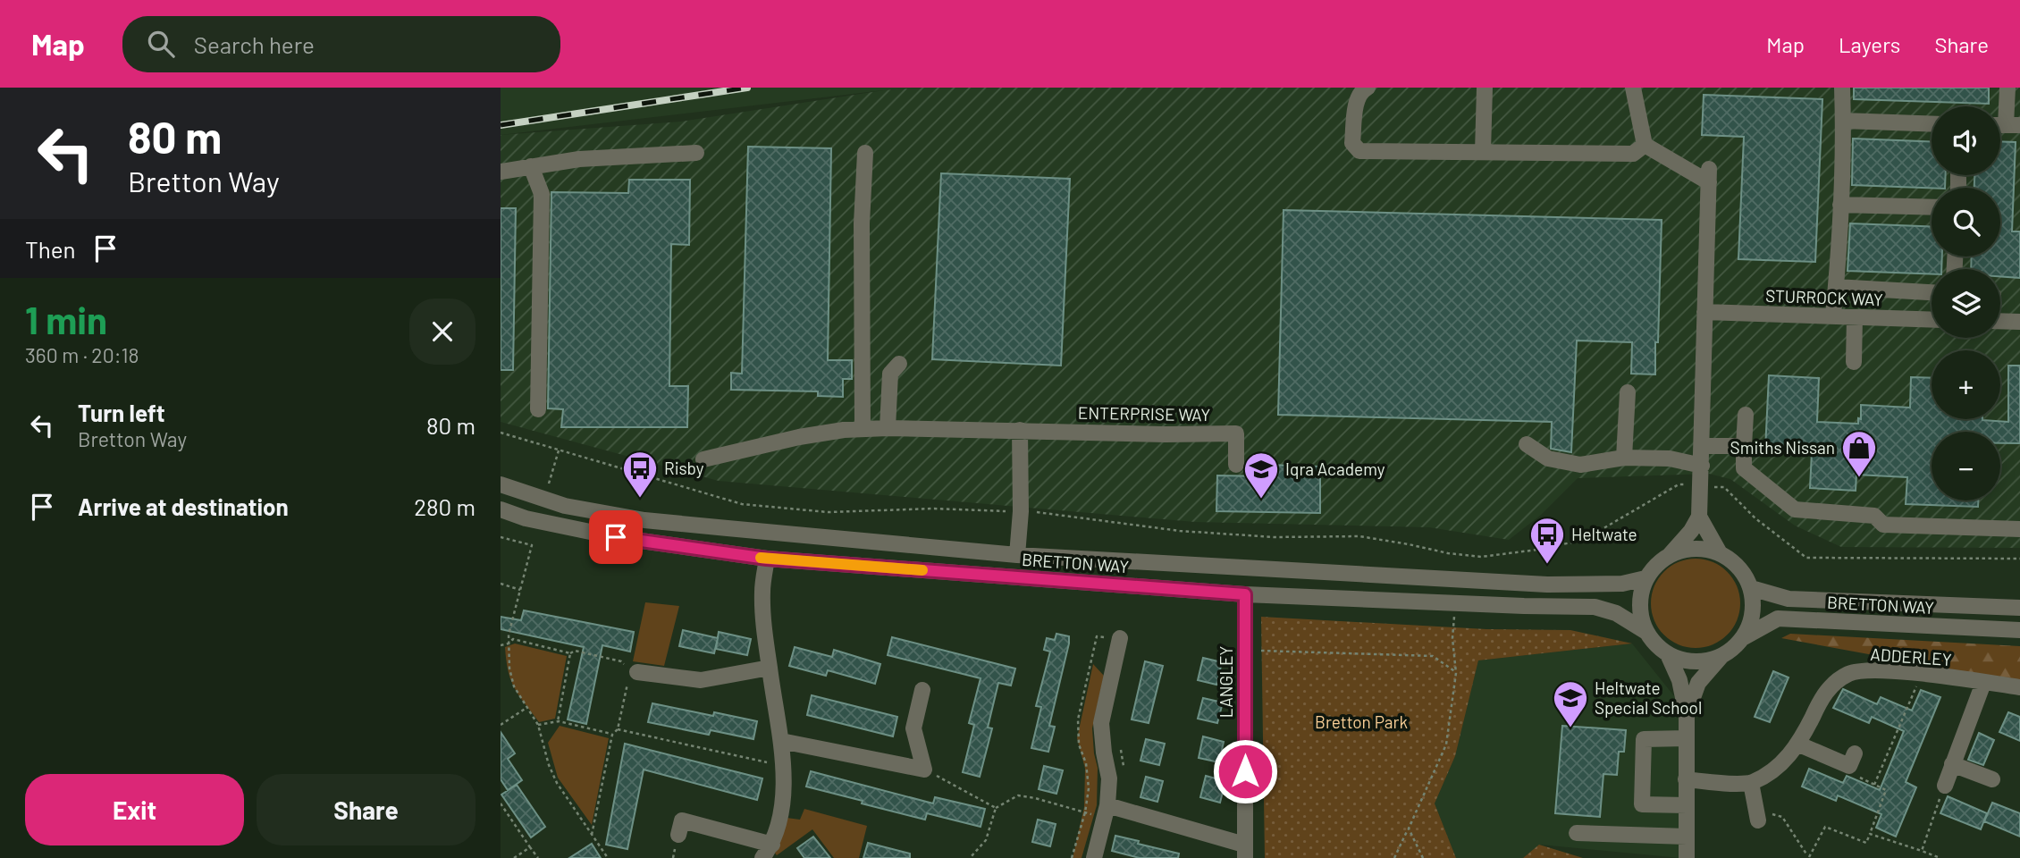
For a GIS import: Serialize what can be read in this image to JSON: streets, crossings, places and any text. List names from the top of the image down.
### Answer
{
  "streets": {
    "street": [
      "STURROCK WAY",
      "ENTERPRISE WAY",
      "BRETTON WAY",
      "ADDERLEY",
      "LANGLEY"
    ]
  },
  "crossings": [
    ["BRETTON WAY", "LANGLEY"]
  ],
  "parks": ["Bretton Park"],
  "places": {
    "shop": ["Smiths Nissan"],
    "bus stop": ["Risby", "Heltwate"],
    "school or university": ["Iqra Academy", "Heltwate Special School"]
  },
  "page": {
    "header": "Map",
    "search": "Search here",
    "nav": ["Map", "Layers", "Share"],
    "turn": ["80 m", "Bretton Way"],
    "map_buttons": ["+", "−"],
    "then": "Then",
    "heading": ["1 min", "360 m · 20:18"],
    "list": [
      {
        "name": "Turn left",
        "note": "Bretton Way",
        "value": "80 m"
      },
      {
        "name": "Arrive at destination",
        "value": "280 m"
      }
    ],
    "buttons": ["Exit", "Share"]
  }
}
